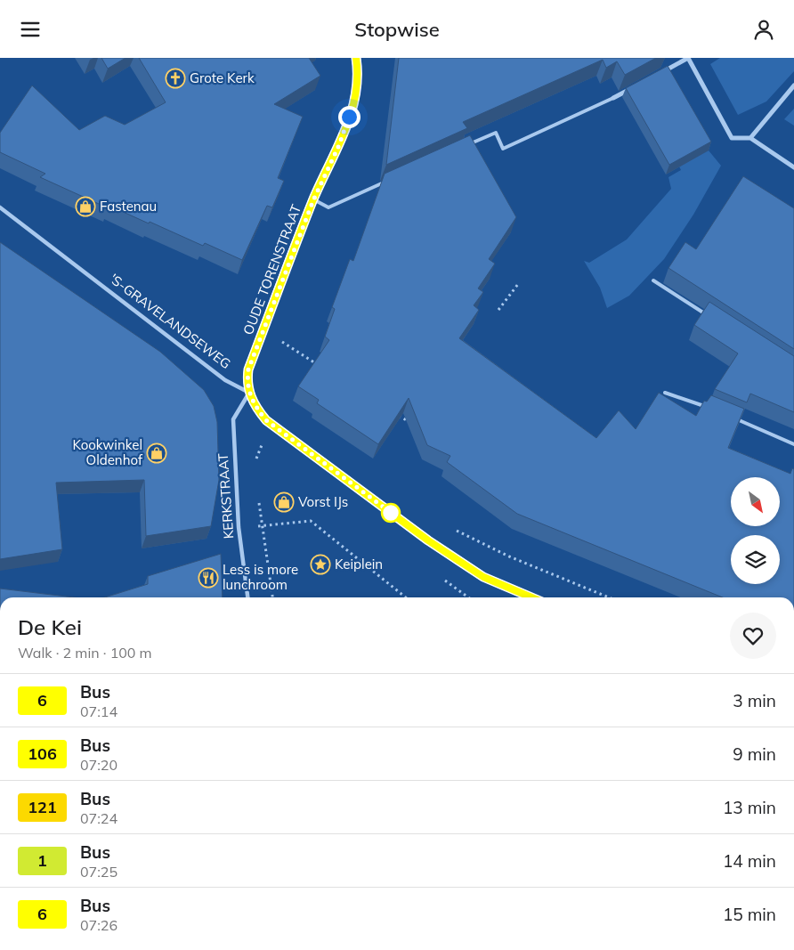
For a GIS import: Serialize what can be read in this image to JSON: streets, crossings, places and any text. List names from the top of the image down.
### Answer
{
  "streets": {
    "main road": ["OUDE TORENSTRAAT"],
    "street": ["'S-GRAVELANDSEWEG", "KERKSTRAAT"]
  },
  "crossings": [
    ["OUDE TORENSTRAAT", "'S-GRAVELANDSEWEG"],
    ["OUDE TORENSTRAAT", "KERKSTRAAT"],
    ["'S-GRAVELANDSEWEG", "KERKSTRAAT"]
  ],
  "places": {
    "church": ["Grote Kerk"],
    "shop": ["Fastenau", "Kookwinkel Oldenhof", "Vorst IJs"],
    "place": ["Keiplein"],
    "restaurant": ["Less is more lunchroom"]
  },
  "lines": ["bus line 6"],
  "north": "bottom right",
  "page": {
    "header": "Stopwise",
    "heading": ["De Kei", "Walk · 2 min · 100 m"],
    "list": [
      {
        "mark": "6",
        "name": "Bus",
        "note": "07:14",
        "value": "3 min"
      },
      {
        "mark": "106",
        "name": "Bus",
        "note": "07:20",
        "value": "9 min"
      },
      {
        "mark": "121",
        "name": "Bus",
        "note": "07:24",
        "value": "13 min"
      },
      {
        "mark": "1",
        "name": "Bus",
        "note": "07:25",
        "value": "14 min"
      },
      {
        "mark": "6",
        "name": "Bus",
        "note": "07:26",
        "value": "15 min"
      }
    ]
  }
}
